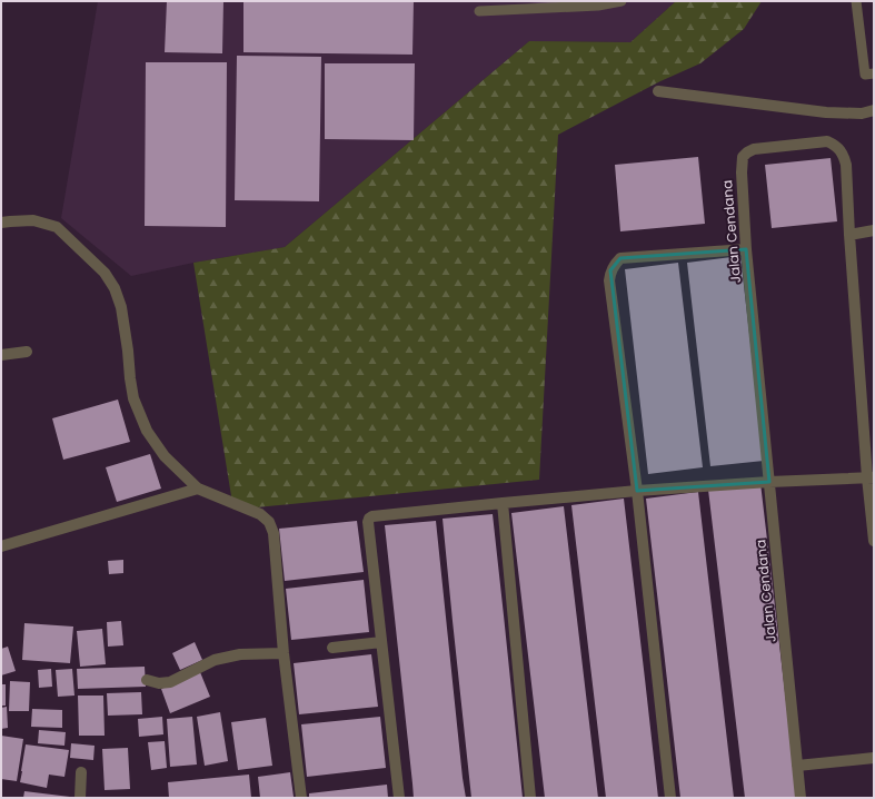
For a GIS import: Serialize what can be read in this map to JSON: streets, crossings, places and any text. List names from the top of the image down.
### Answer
{
  "streets": {
    "street": ["Jalan Cendana"]
  }
}
